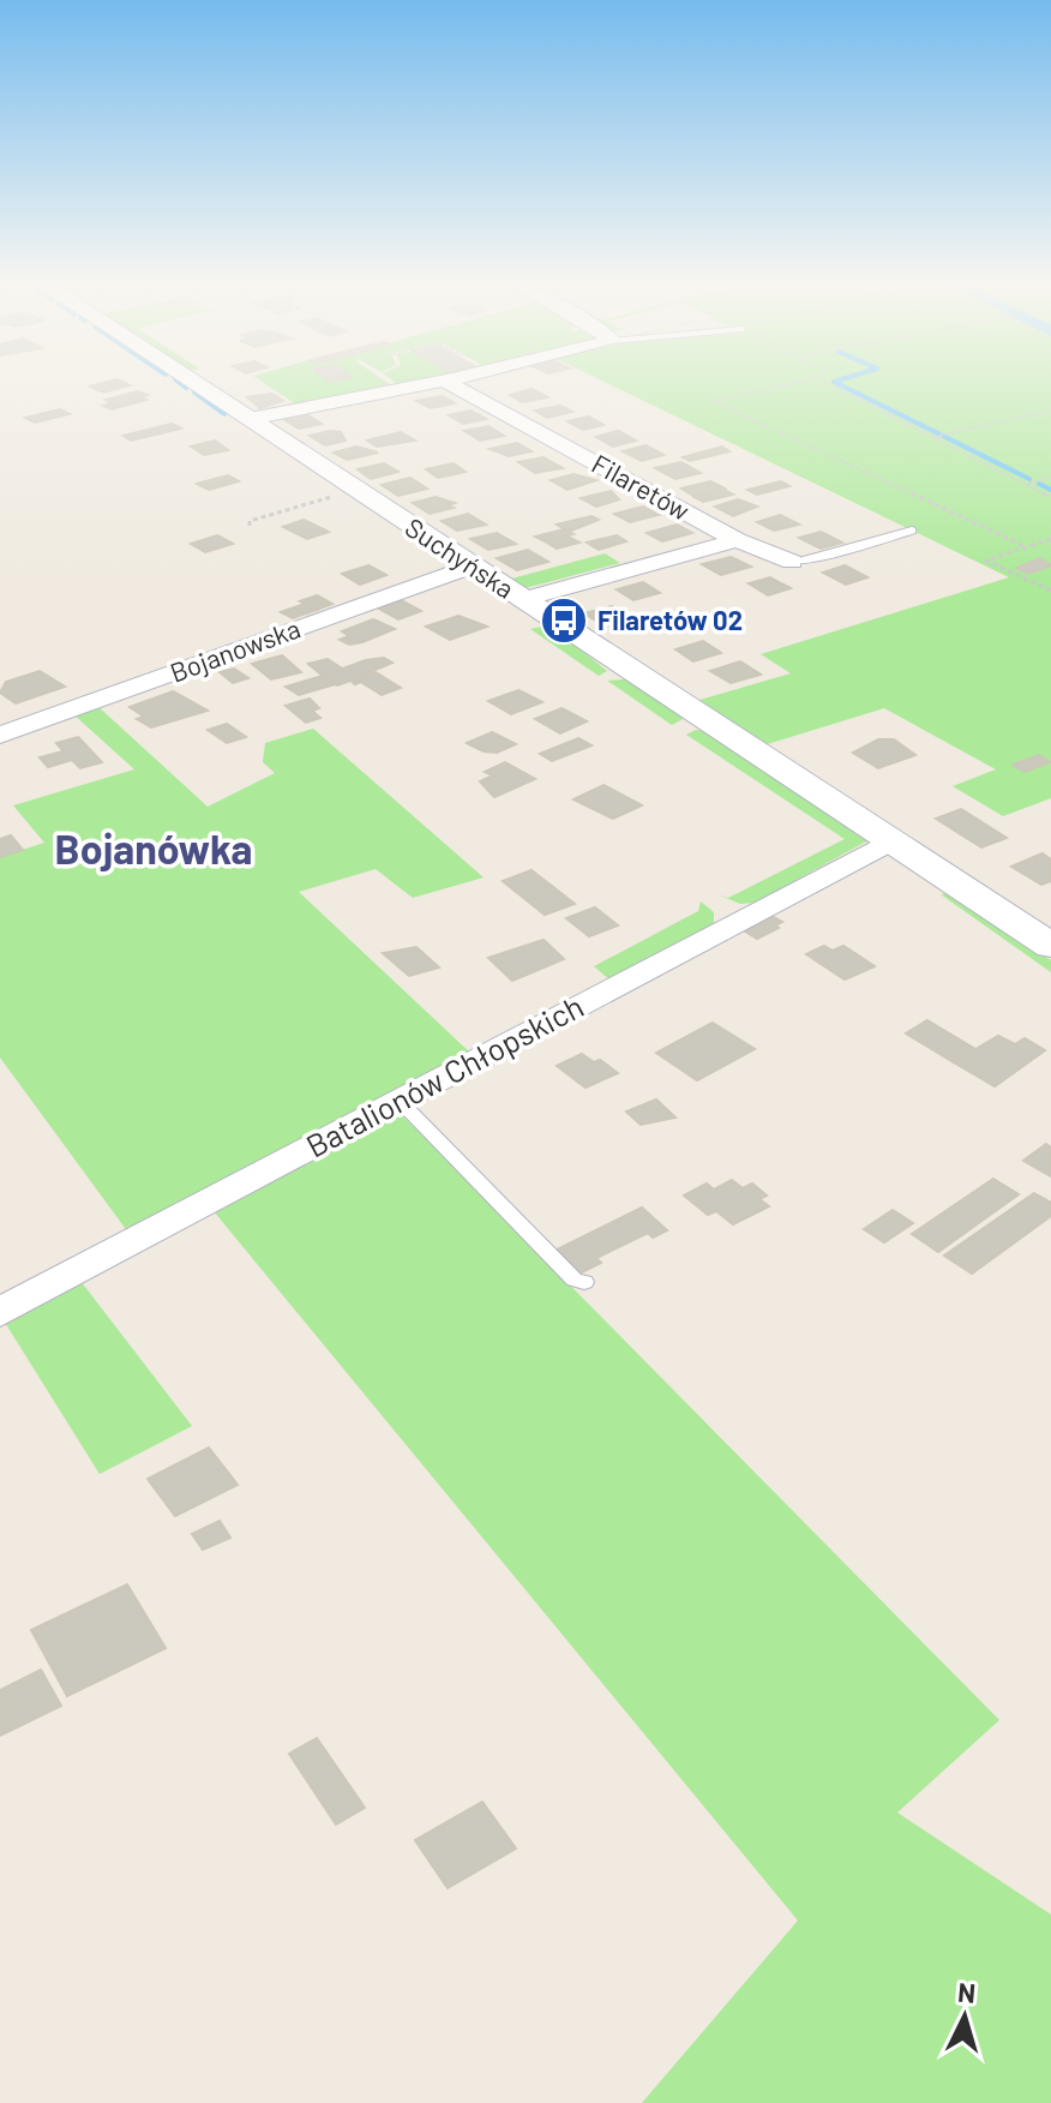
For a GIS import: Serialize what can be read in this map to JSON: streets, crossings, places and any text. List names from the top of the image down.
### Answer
{
  "streets": {
    "street": [
      "Filaretów",
      "Suchyńska",
      "Bojanowska",
      "Batalionów Chłopskich"
    ]
  },
  "crossings": [
    ["Filaretów", "Suchyńska"],
    ["Suchyńska", "Bojanowska"],
    ["Suchyńska", "Batalionów Chłopskich"]
  ],
  "districts": ["Bojanówka"],
  "places": {
    "bus stop": ["Filaretów 02"]
  },
  "north": "top"
}
